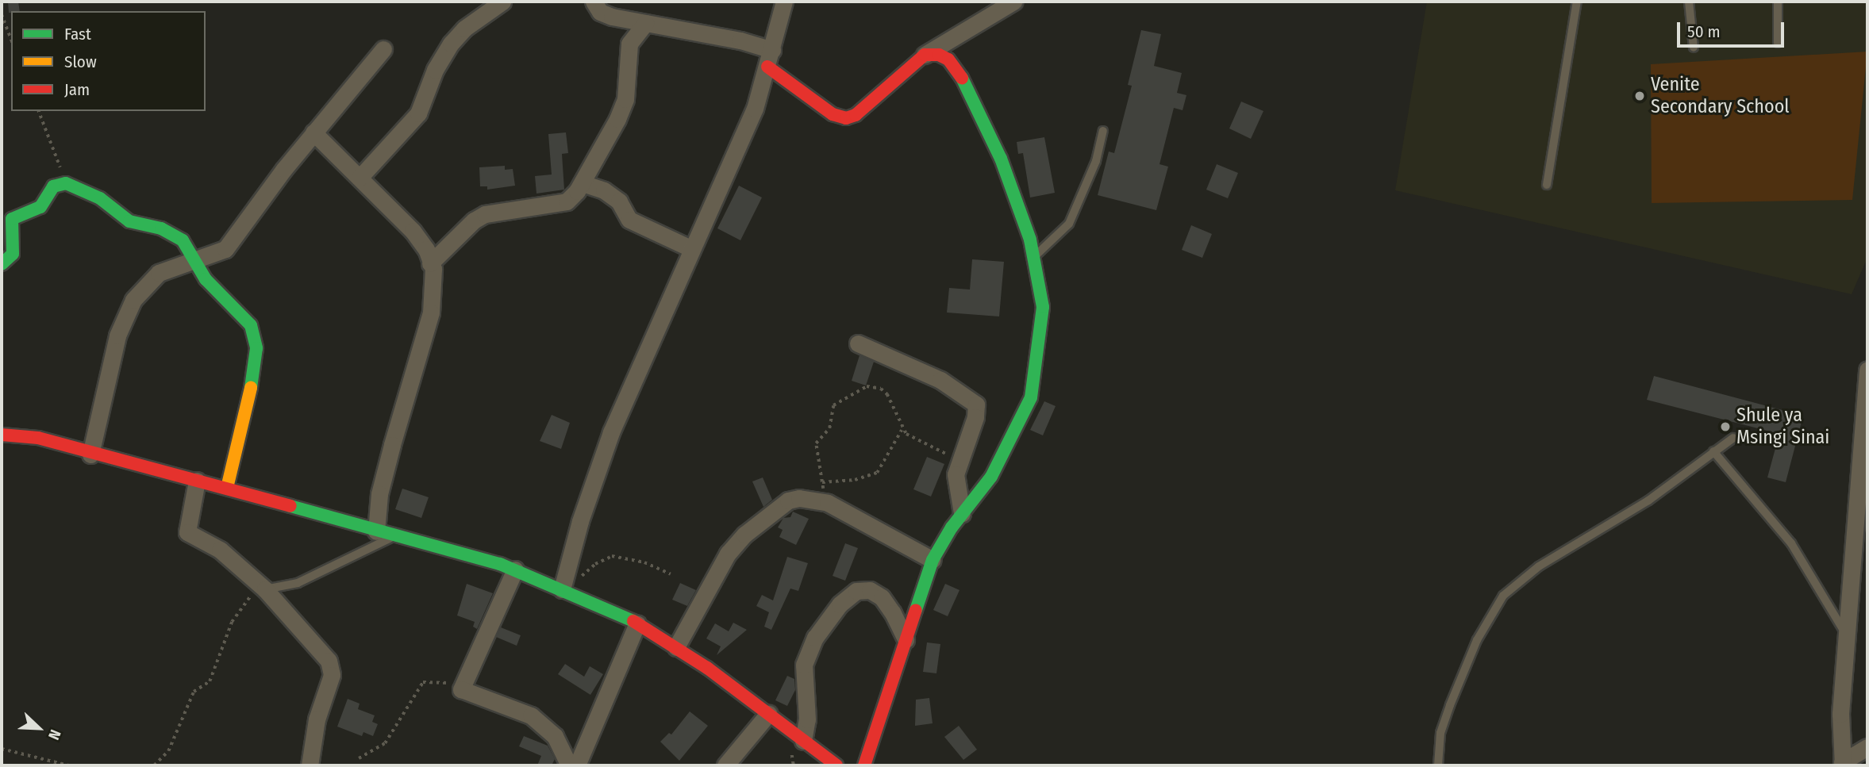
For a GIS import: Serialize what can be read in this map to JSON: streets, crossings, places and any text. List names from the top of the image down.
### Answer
{
  "places": ["Venite Secondary School", "Shule ya Msingi Sinai"],
  "legend": ["Fast", "Slow", "Jam"],
  "scale_bar": "50 m",
  "north": "bottom right"
}
